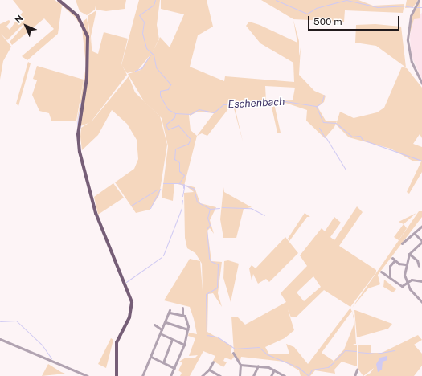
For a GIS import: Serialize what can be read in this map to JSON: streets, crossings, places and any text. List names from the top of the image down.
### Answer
{
  "water": ["Eschenbach"],
  "scale_bar": "500 m",
  "north": "top left"
}
